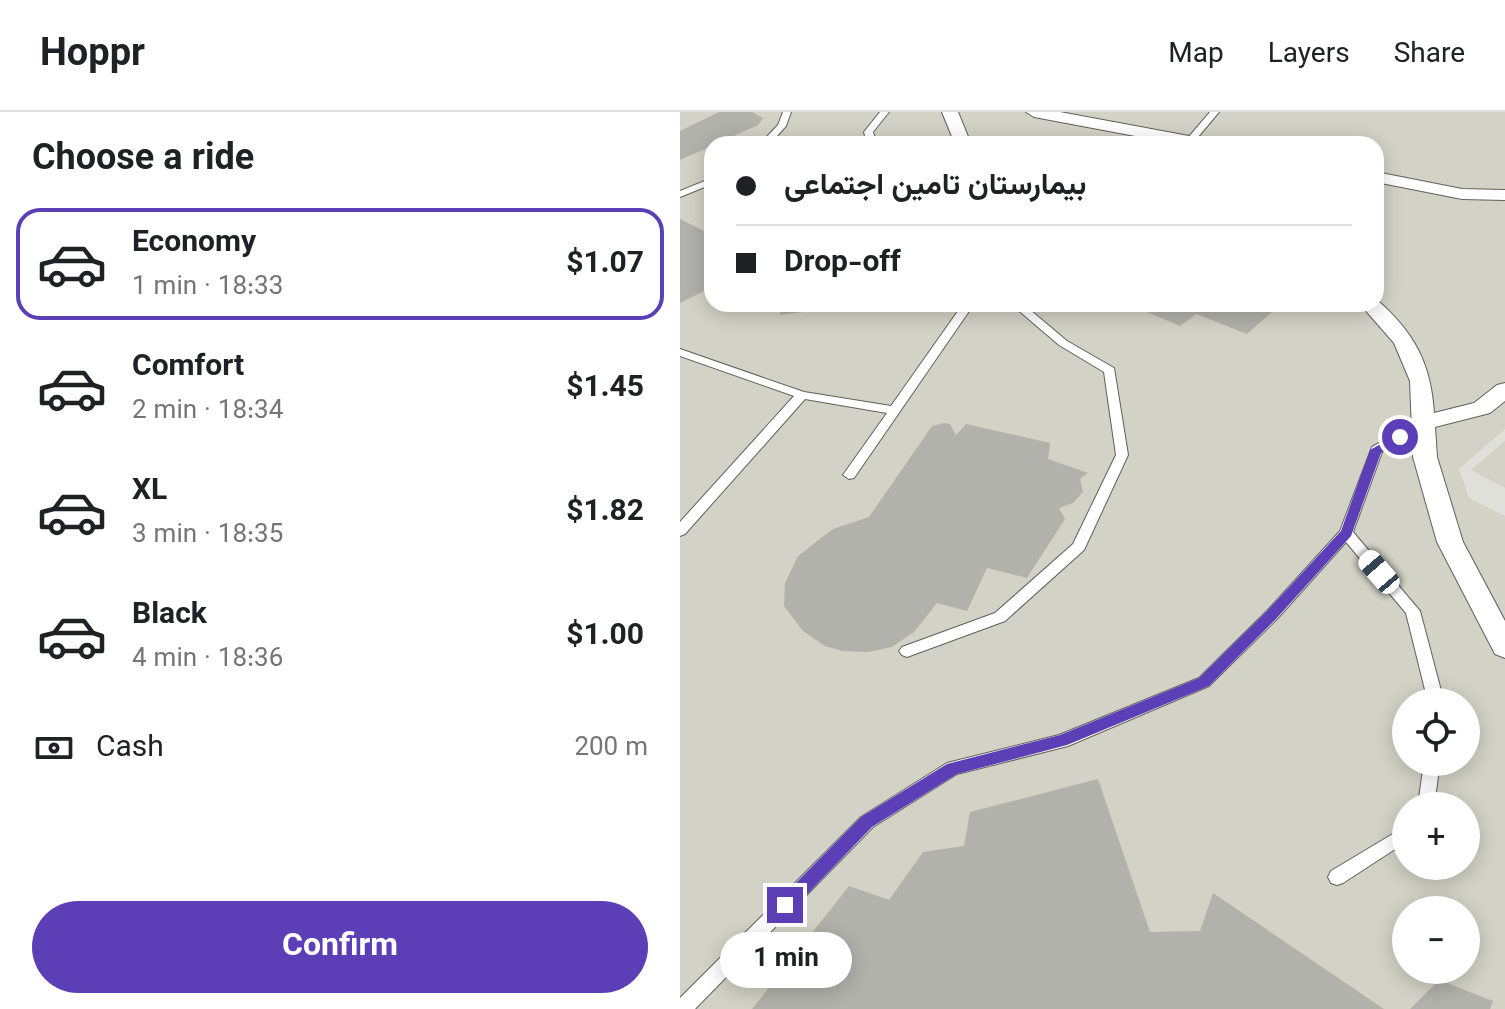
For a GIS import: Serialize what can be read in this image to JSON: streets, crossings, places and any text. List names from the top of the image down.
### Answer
{
  "page": {
    "header": "Hoppr",
    "nav": ["Map", "Layers", "Share"],
    "heading": "Choose a ride",
    "banner": ["بیمارستان تامین اجتماعی", "Drop-off"],
    "list": [
      {
        "name": "Economy",
        "note": "1 min · 18:33",
        "value": "$1.07"
      },
      {
        "name": "Comfort",
        "note": "2 min · 18:34",
        "value": "$1.45"
      },
      {
        "name": "XL",
        "note": "3 min · 18:35",
        "value": "$1.82"
      },
      {
        "name": "Black",
        "note": "4 min · 18:36",
        "value": "$1.00"
      }
    ],
    "map_buttons": ["+", "−"],
    "pay": ["Cash", "200 m"],
    "buttons": "Confirm",
    "bubble": "1 min"
  }
}
